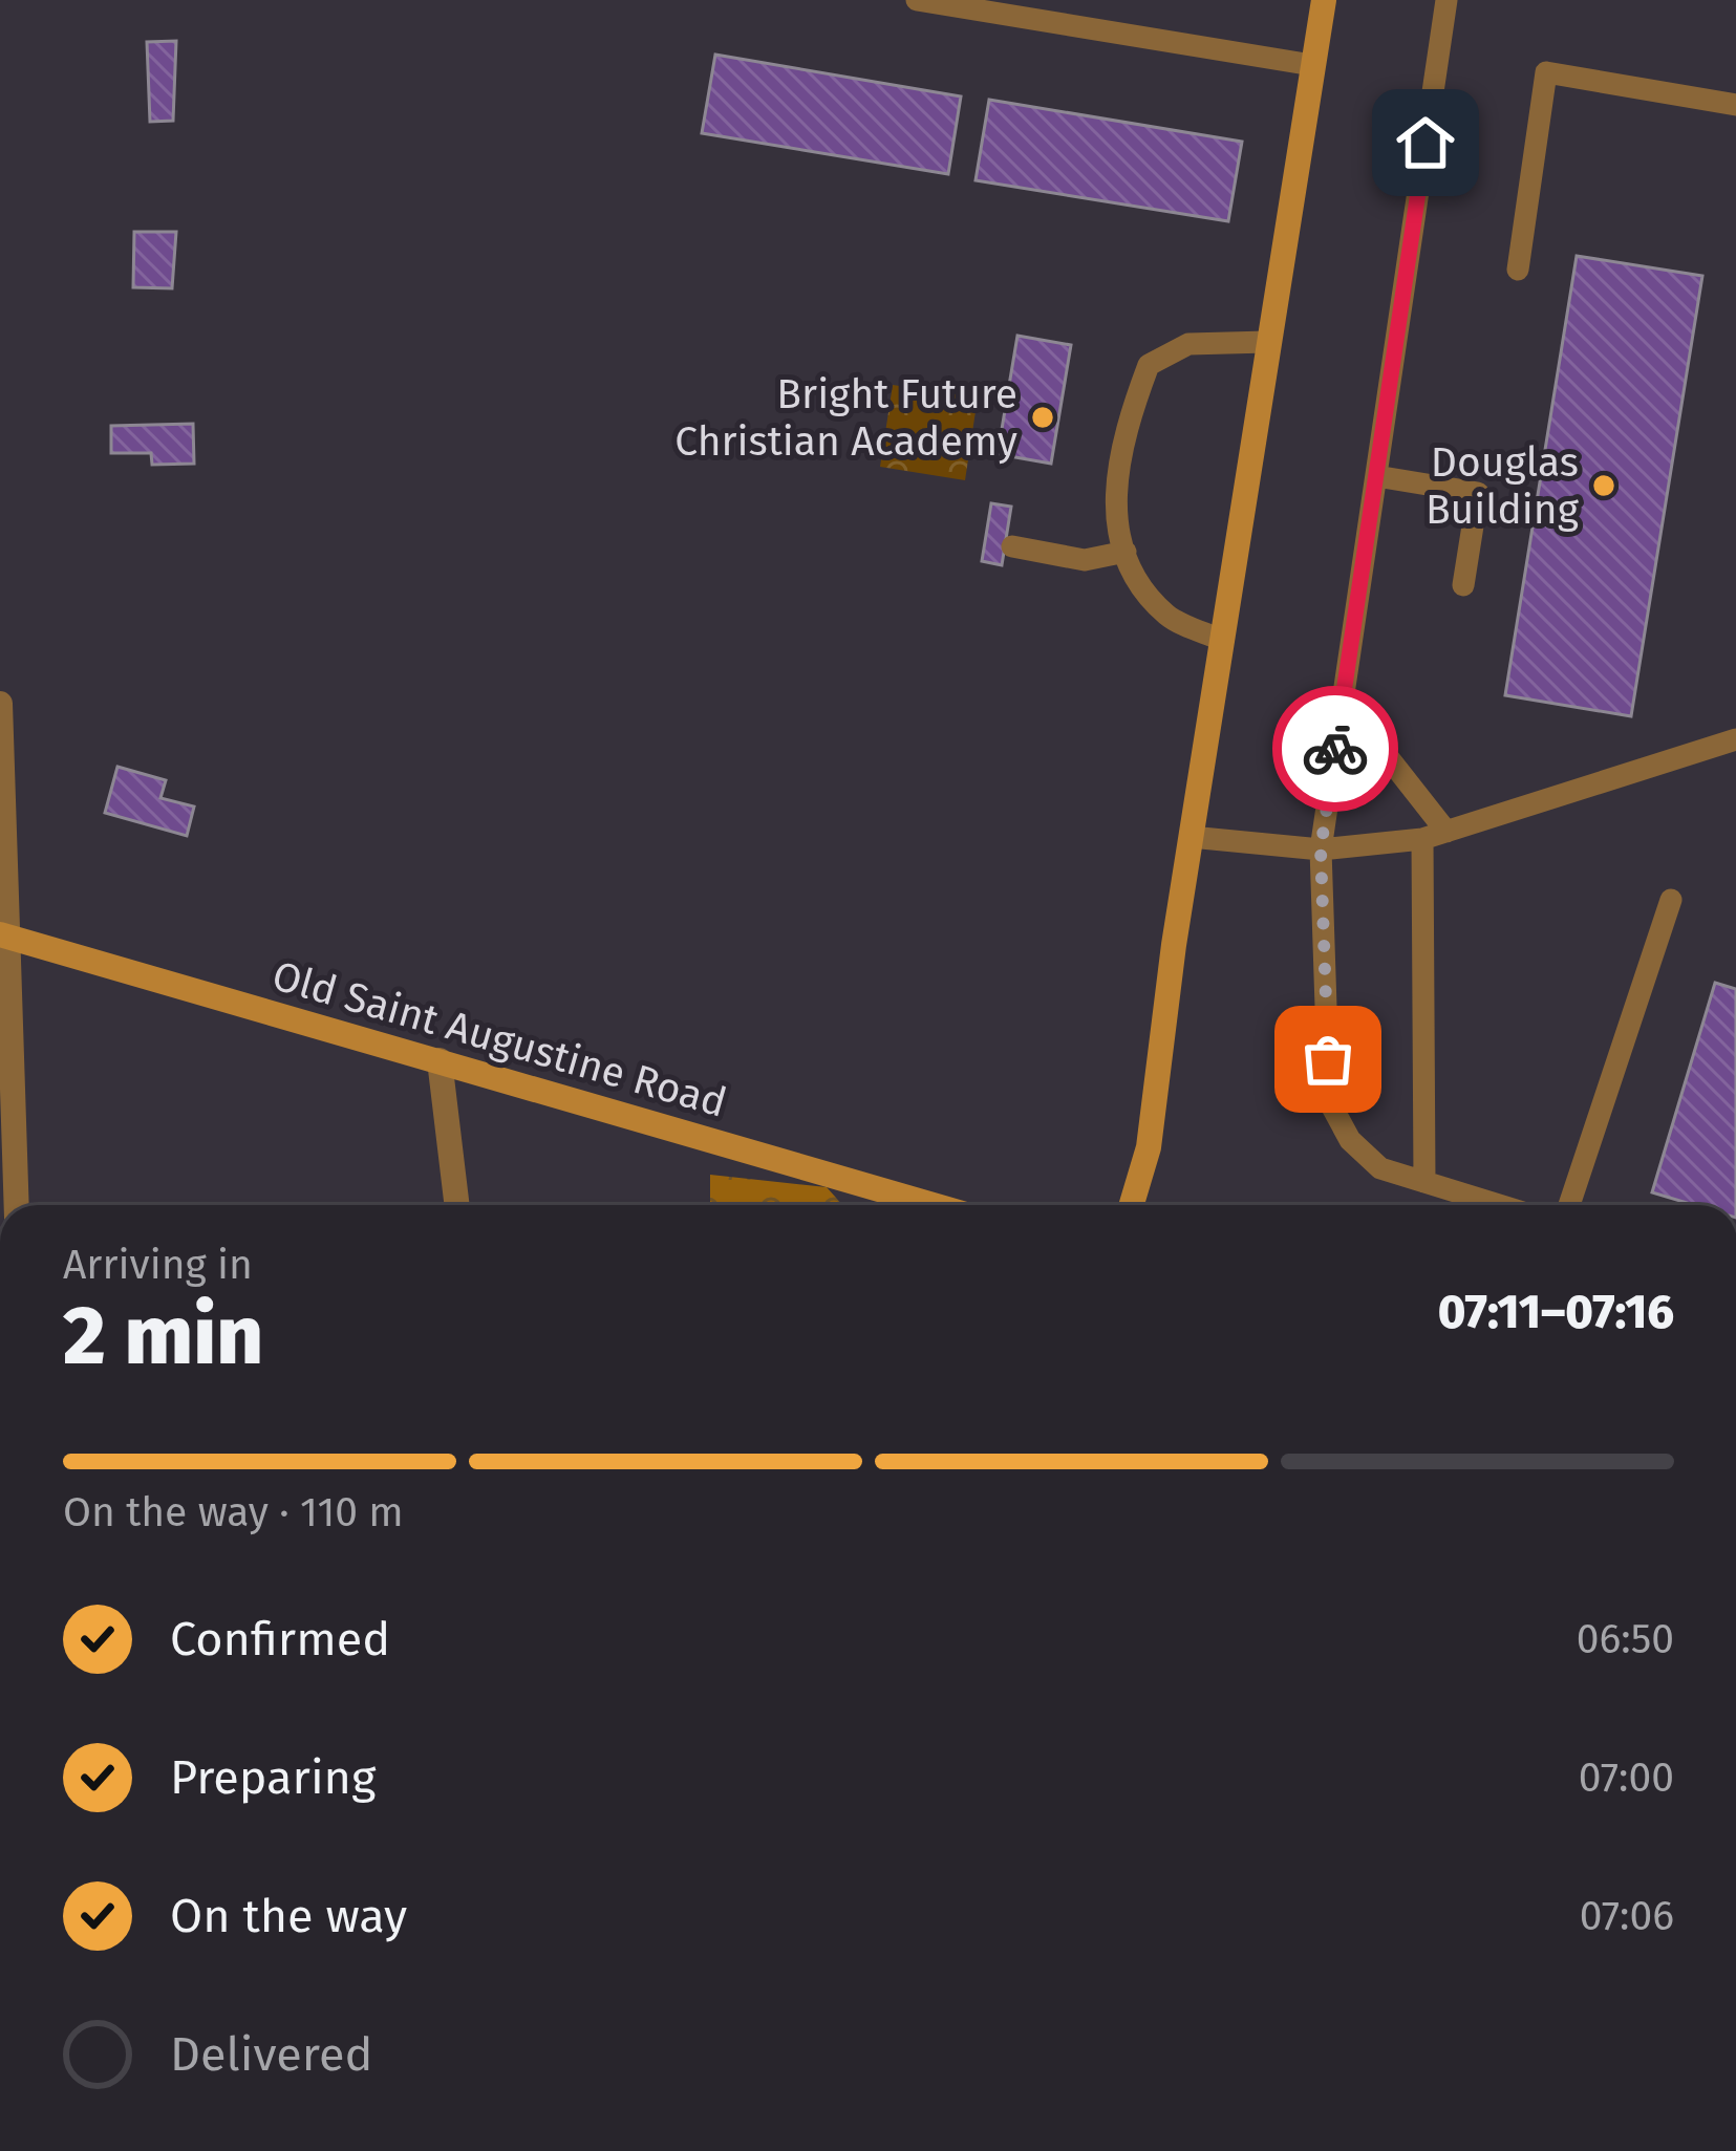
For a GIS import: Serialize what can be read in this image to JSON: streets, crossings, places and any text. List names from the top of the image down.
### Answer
{
  "streets": {
    "street": ["Old Saint Augustine Road"]
  },
  "places": ["Bright Future Christian Academy", "Douglas Building"],
  "page": {
    "heading": ["2 min", "Arriving in", "07:11–07:16"],
    "bar": "On the way · 110 m",
    "list": [
      ["Confirmed", "06:50"],
      ["Preparing", "07:00"],
      ["On the way", "07:06"],
      "Delivered"
    ]
  }
}
